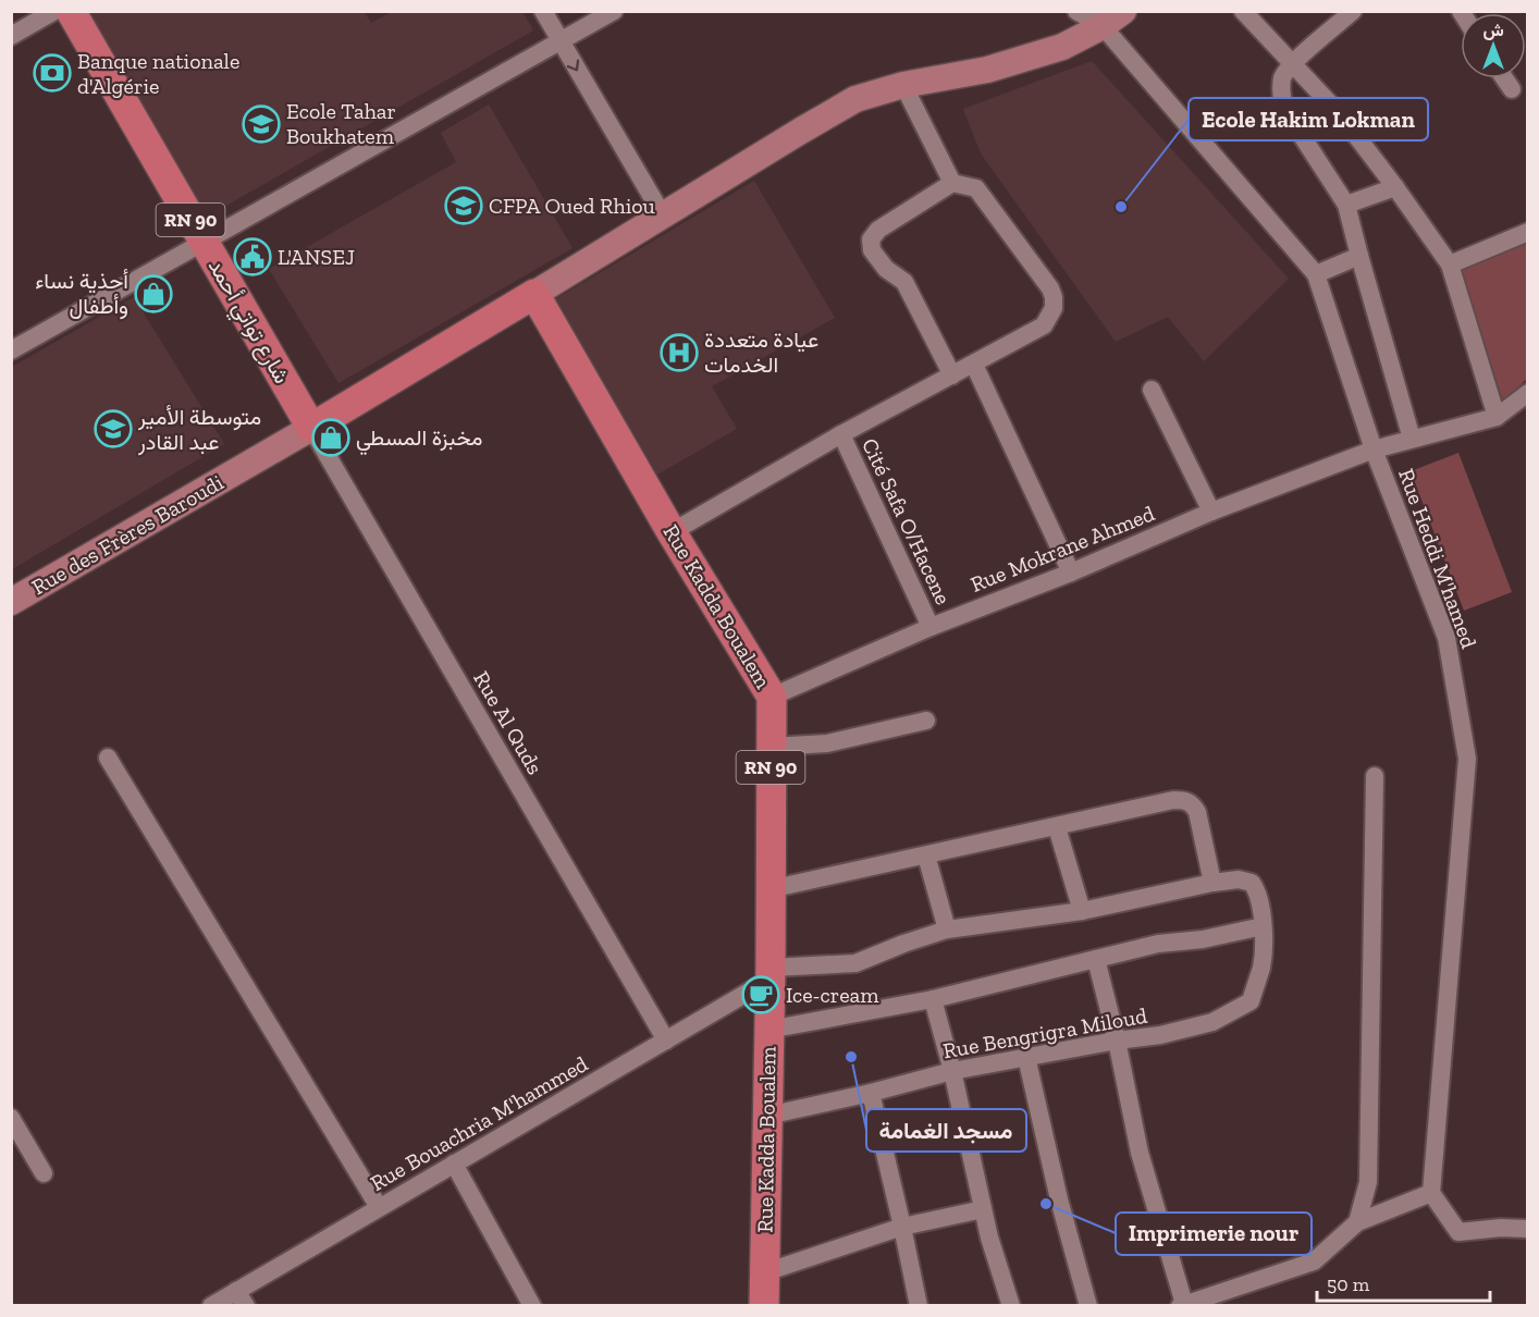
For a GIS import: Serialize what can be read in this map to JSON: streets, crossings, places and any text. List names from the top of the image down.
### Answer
{
  "streets": {
    "main road": ["RN 90", "شارع تواتي أحمد", "Rue Kadda Boualem"],
    "street": [
      "Cité Safa O/Hacene",
      "Rue des Frères Baroudi",
      "Rue Mokrane Ahmed",
      "Rue Heddi M'hamed",
      "Rue Al Quds",
      "Rue Bengrigra Miloud",
      "Rue Bouachria M'hammed"
    ]
  },
  "crossings": [
    ["شارع تواتي أحمد", "Rue des Frères Baroudi"],
    ["شارع تواتي أحمد", "Rue Al Quds"],
    ["Cité Safa O/Hacene", "Rue Mokrane Ahmed"],
    ["Cité Safa O/Hacene", "Rue Kadda Boualem"],
    ["Rue des Frères Baroudi", "Rue Al Quds"],
    ["Rue Mokrane Ahmed", "Rue Heddi M'hamed"],
    ["Rue Mokrane Ahmed", "Rue Kadda Boualem"],
    ["Rue Kadda Boualem", "Rue Bengrigra Miloud"],
    ["Rue Kadda Boualem", "Rue Bouachria M'hammed"],
    ["Rue Al Quds", "Rue Bouachria M'hammed"]
  ],
  "places": {
    "bank": ["Banque nationale d'Algérie"],
    "school or university": ["Ecole Tahar Boukhatem", "CFPA Oued Rhiou", "متوسطة الأمير عبد القادر"],
    "other": ["Ecole Hakim Lokman", "مسجد الغمامة", "Imprimerie nour"],
    "public building": ["L'ANSEJ"],
    "shop": ["أحذية نساء وأطفال", "مخبزة المسطي"],
    "hospital": ["عيادة متعددة الخدمات"],
    "cafe": ["Ice-cream"]
  },
  "scale_bar": "50 m",
  "north": "top"
}
